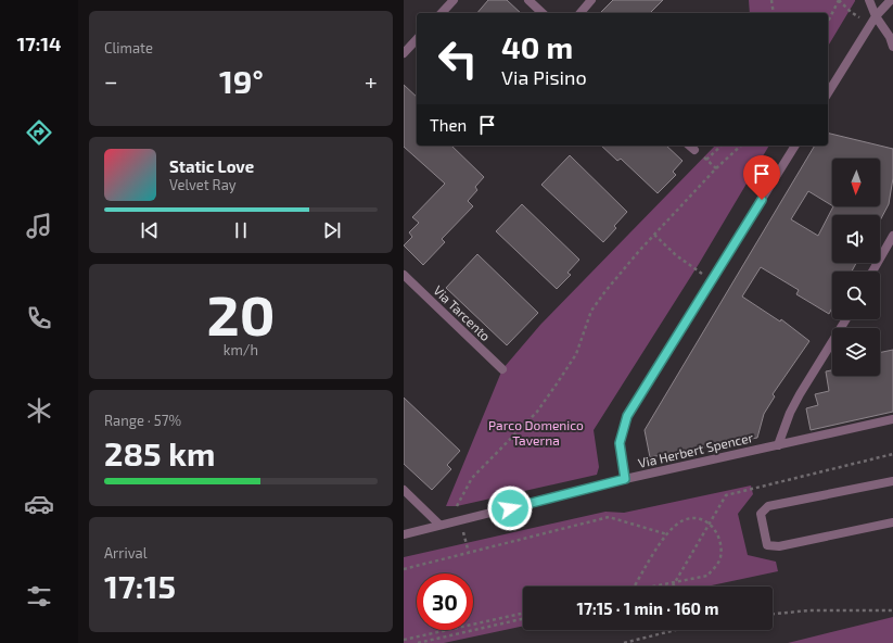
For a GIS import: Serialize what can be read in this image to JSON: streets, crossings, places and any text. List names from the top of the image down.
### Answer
{
  "streets": {
    "street": ["Via Tarcento", "Via Herbert Spencer"]
  },
  "parks": ["Parco Domenico Taverna"],
  "north": "bottom",
  "page": {
    "tabs": "17:14",
    "tile": [
      "Climate",
      ["20", "km/h"],
      ["Range · 57%", "285 km"],
      ["Arrival", "17:15"]
    ],
    "turn": ["40 m", "Via Pisino"],
    "heat": ["−", "19°", "+"],
    "then": "Then",
    "song": ["Static Love", "Velvet Ray"],
    "limit": "30",
    "trip": "17:15 · 1 min · 160 m"
  }
}
